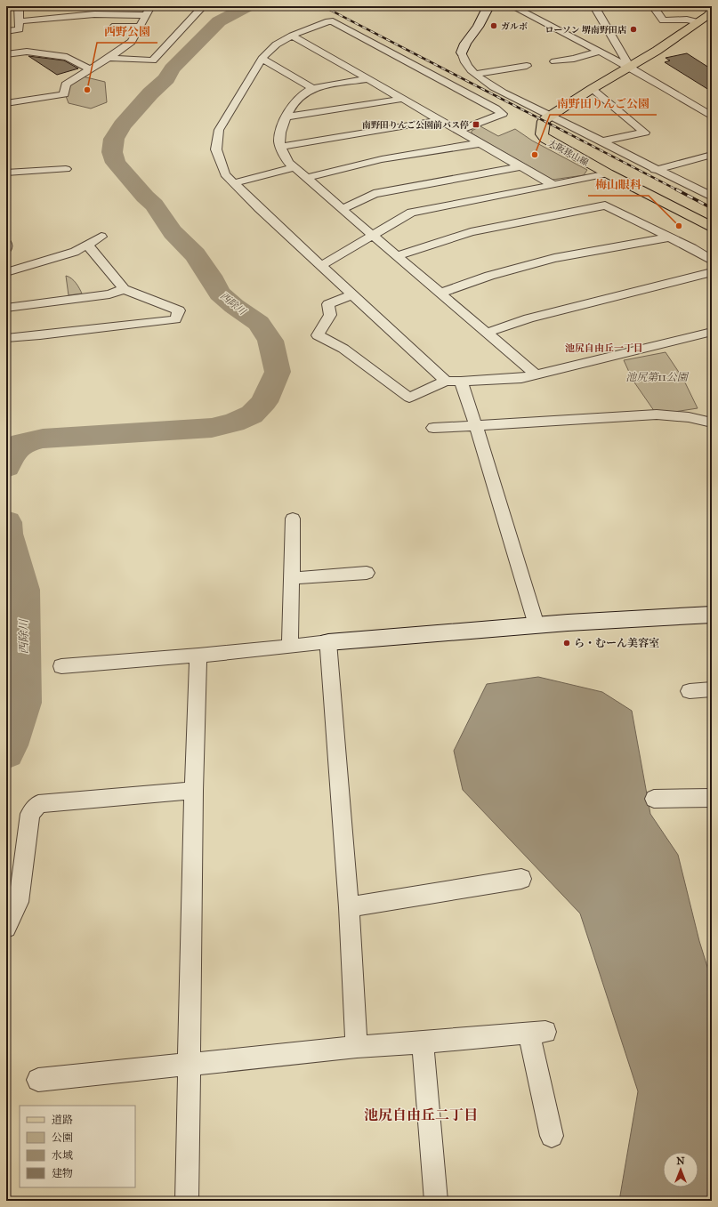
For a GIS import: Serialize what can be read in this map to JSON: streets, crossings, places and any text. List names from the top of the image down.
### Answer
{
  "streets": {
    "main road": ["大阪狭山線"]
  },
  "districts": ["池尻自由丘一丁目", "池尻自由丘二丁目"],
  "water": ["西除川"],
  "parks": ["池尻第11公園"],
  "places": {
    "other": [
      "ガルボ",
      "ローソン 堺南野田店",
      "西野公園",
      "南野田りんご公園",
      "梅山眼科",
      "ら・むーん美容室"
    ],
    "transit": ["南野田りんご公園前バス停"]
  },
  "legend": [
    "道路",
    "公園",
    "水域",
    "建物"
  ],
  "north": "top"
}
